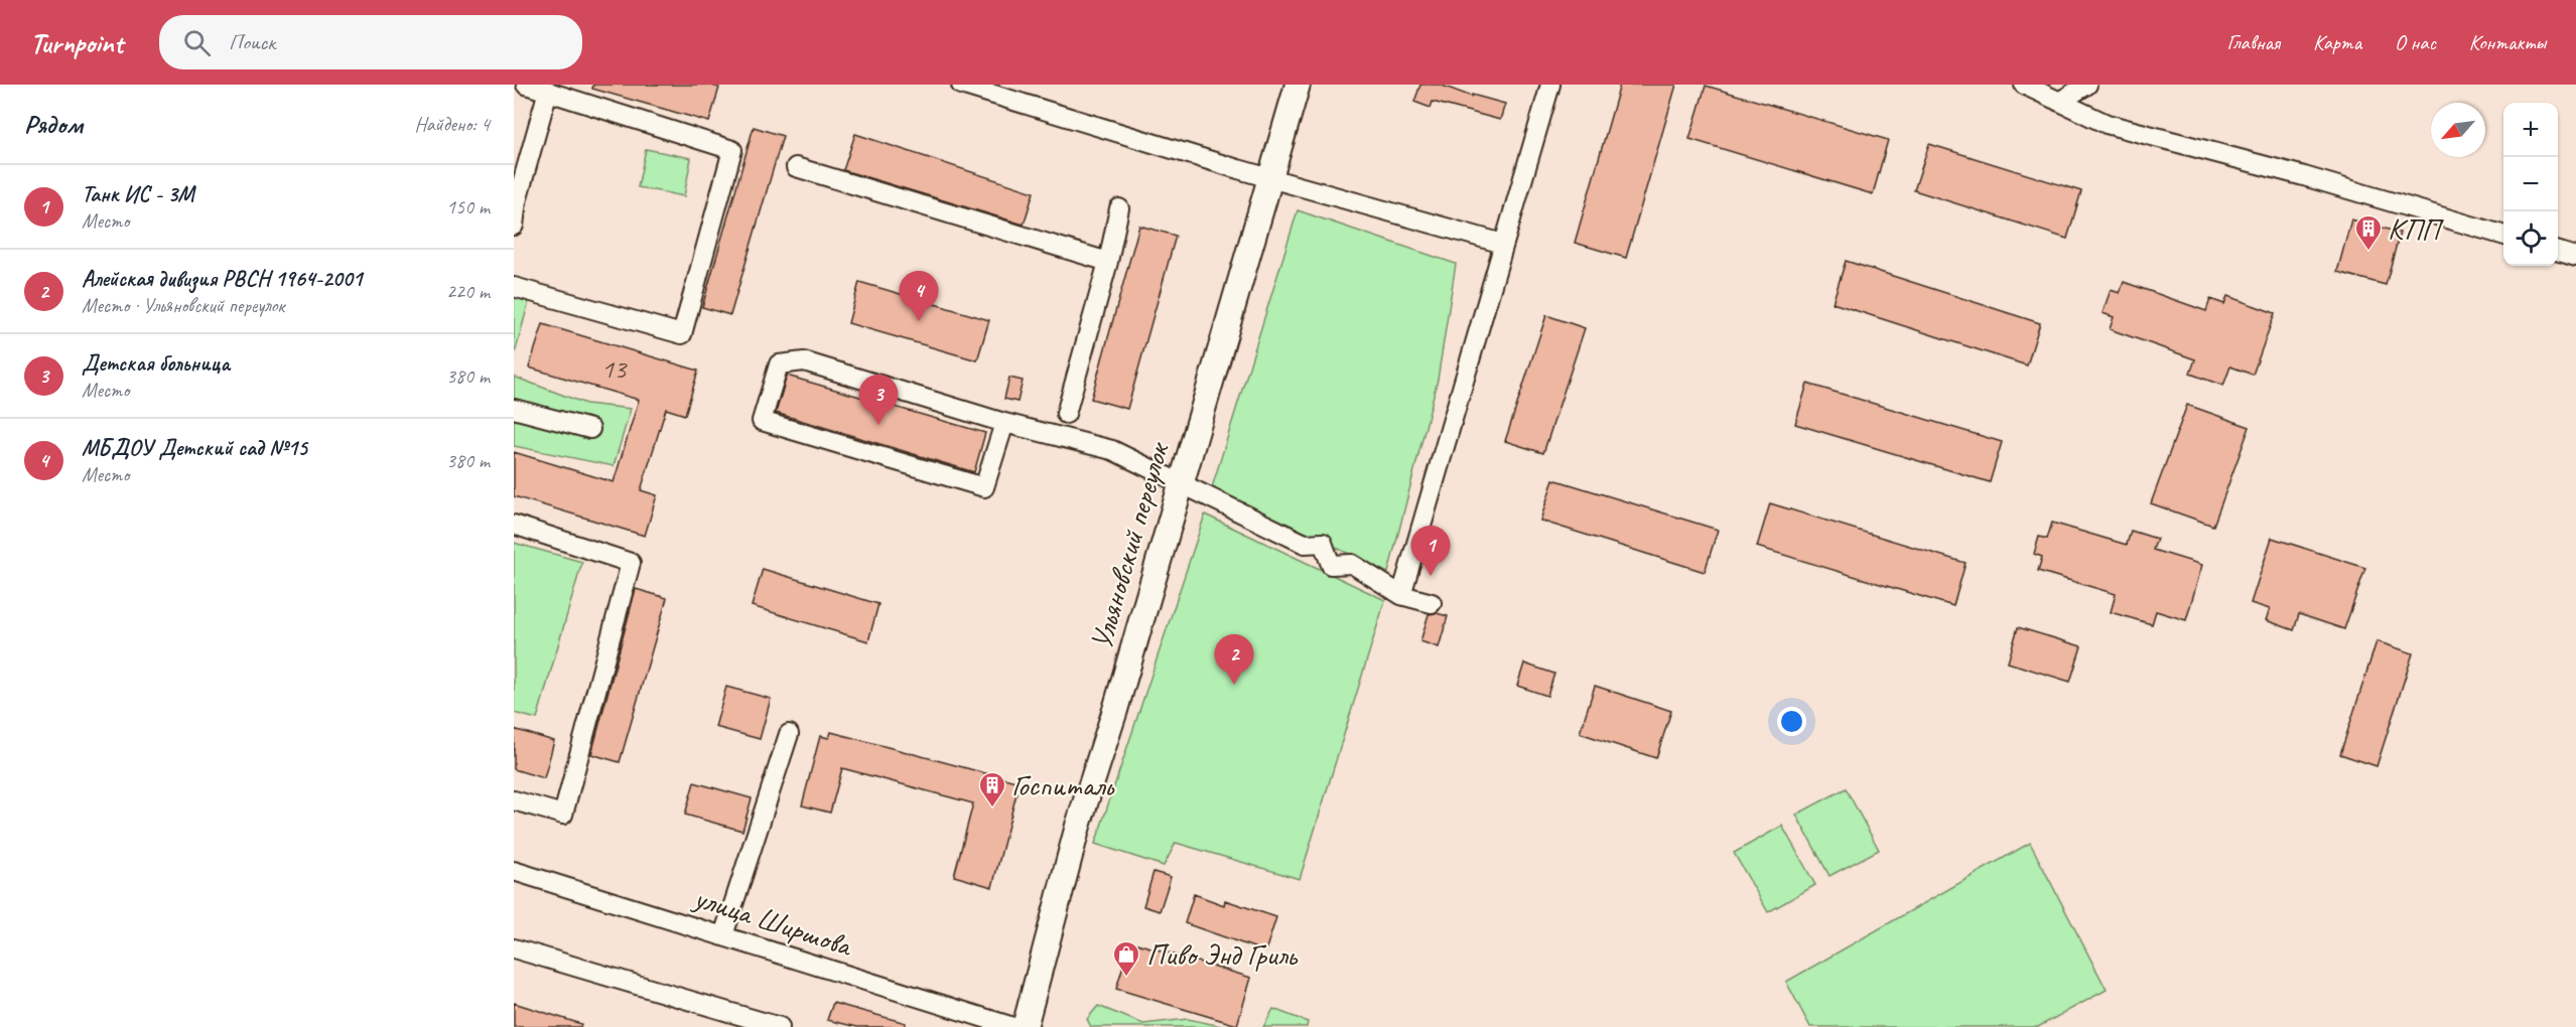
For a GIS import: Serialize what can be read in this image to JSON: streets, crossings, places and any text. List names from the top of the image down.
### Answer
{
  "streets": {
    "main road": ["Ульяновский переулок"],
    "street": ["улица Ширшова"]
  },
  "places": {
    "building": ["КПП", "Госпиталь"],
    "shop": ["Пиво Энд Гриль"]
  },
  "house_numbers": ["13"],
  "north": "bottom left",
  "page": {
    "header": "Turnpoint",
    "search": "Поиск",
    "nav": [
      "Главная",
      "Карта",
      "О нас",
      "Контакты"
    ],
    "heading": ["Рядом", "Найдено: 4"],
    "map_buttons": ["+", "−"],
    "list": [
      {
        "mark": "1",
        "name": "Танк ИС - 3М",
        "note": "Место",
        "value": "150 m"
      },
      {
        "mark": "2",
        "name": "Алейская дивизия РВСН 1964-2001",
        "note": "Место · Ульяновский переулок",
        "value": "220 m"
      },
      {
        "mark": "3",
        "name": "Детская больница",
        "note": "Место",
        "value": "380 m"
      },
      {
        "mark": "4",
        "name": "МБДОУ Детский сад №15",
        "note": "Место",
        "value": "380 m"
      }
    ],
    "pins": [
      "4",
      "3",
      "1",
      "2"
    ]
  }
}
